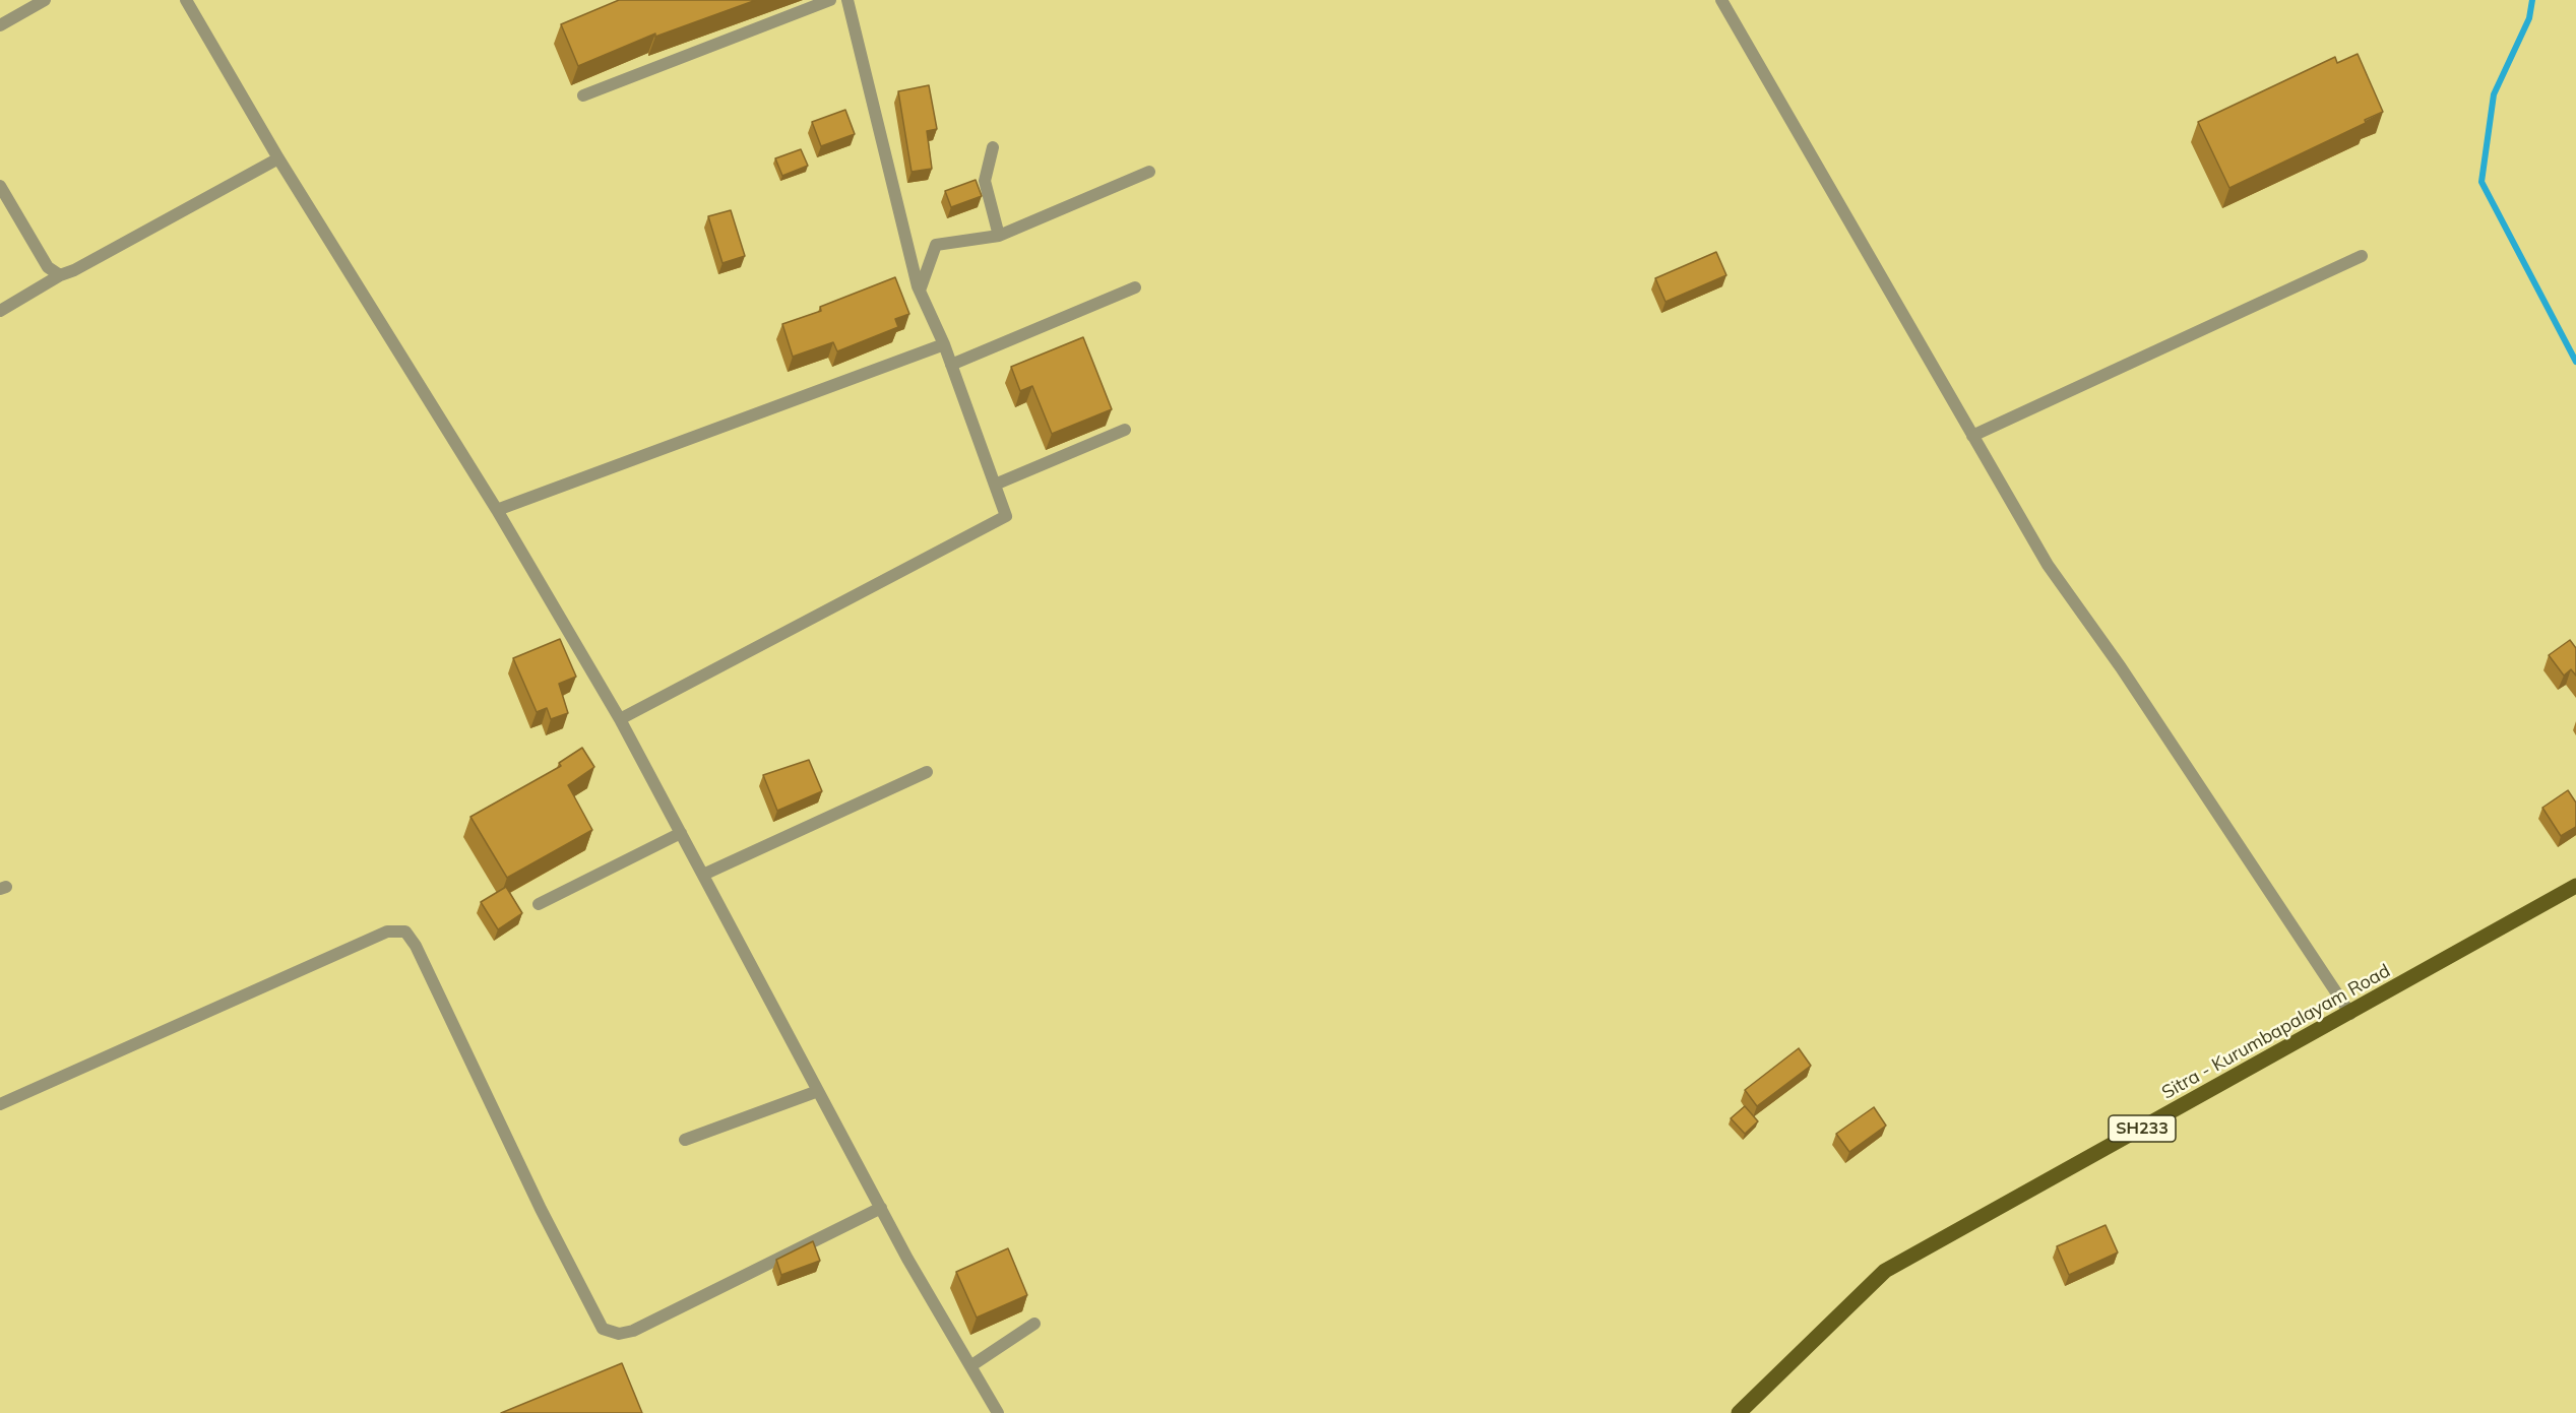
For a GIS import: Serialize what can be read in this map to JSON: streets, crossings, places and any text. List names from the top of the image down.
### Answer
{
  "streets": {
    "main road": ["Sitra - Kurumbapalayam Road", "SH233"]
  }
}
